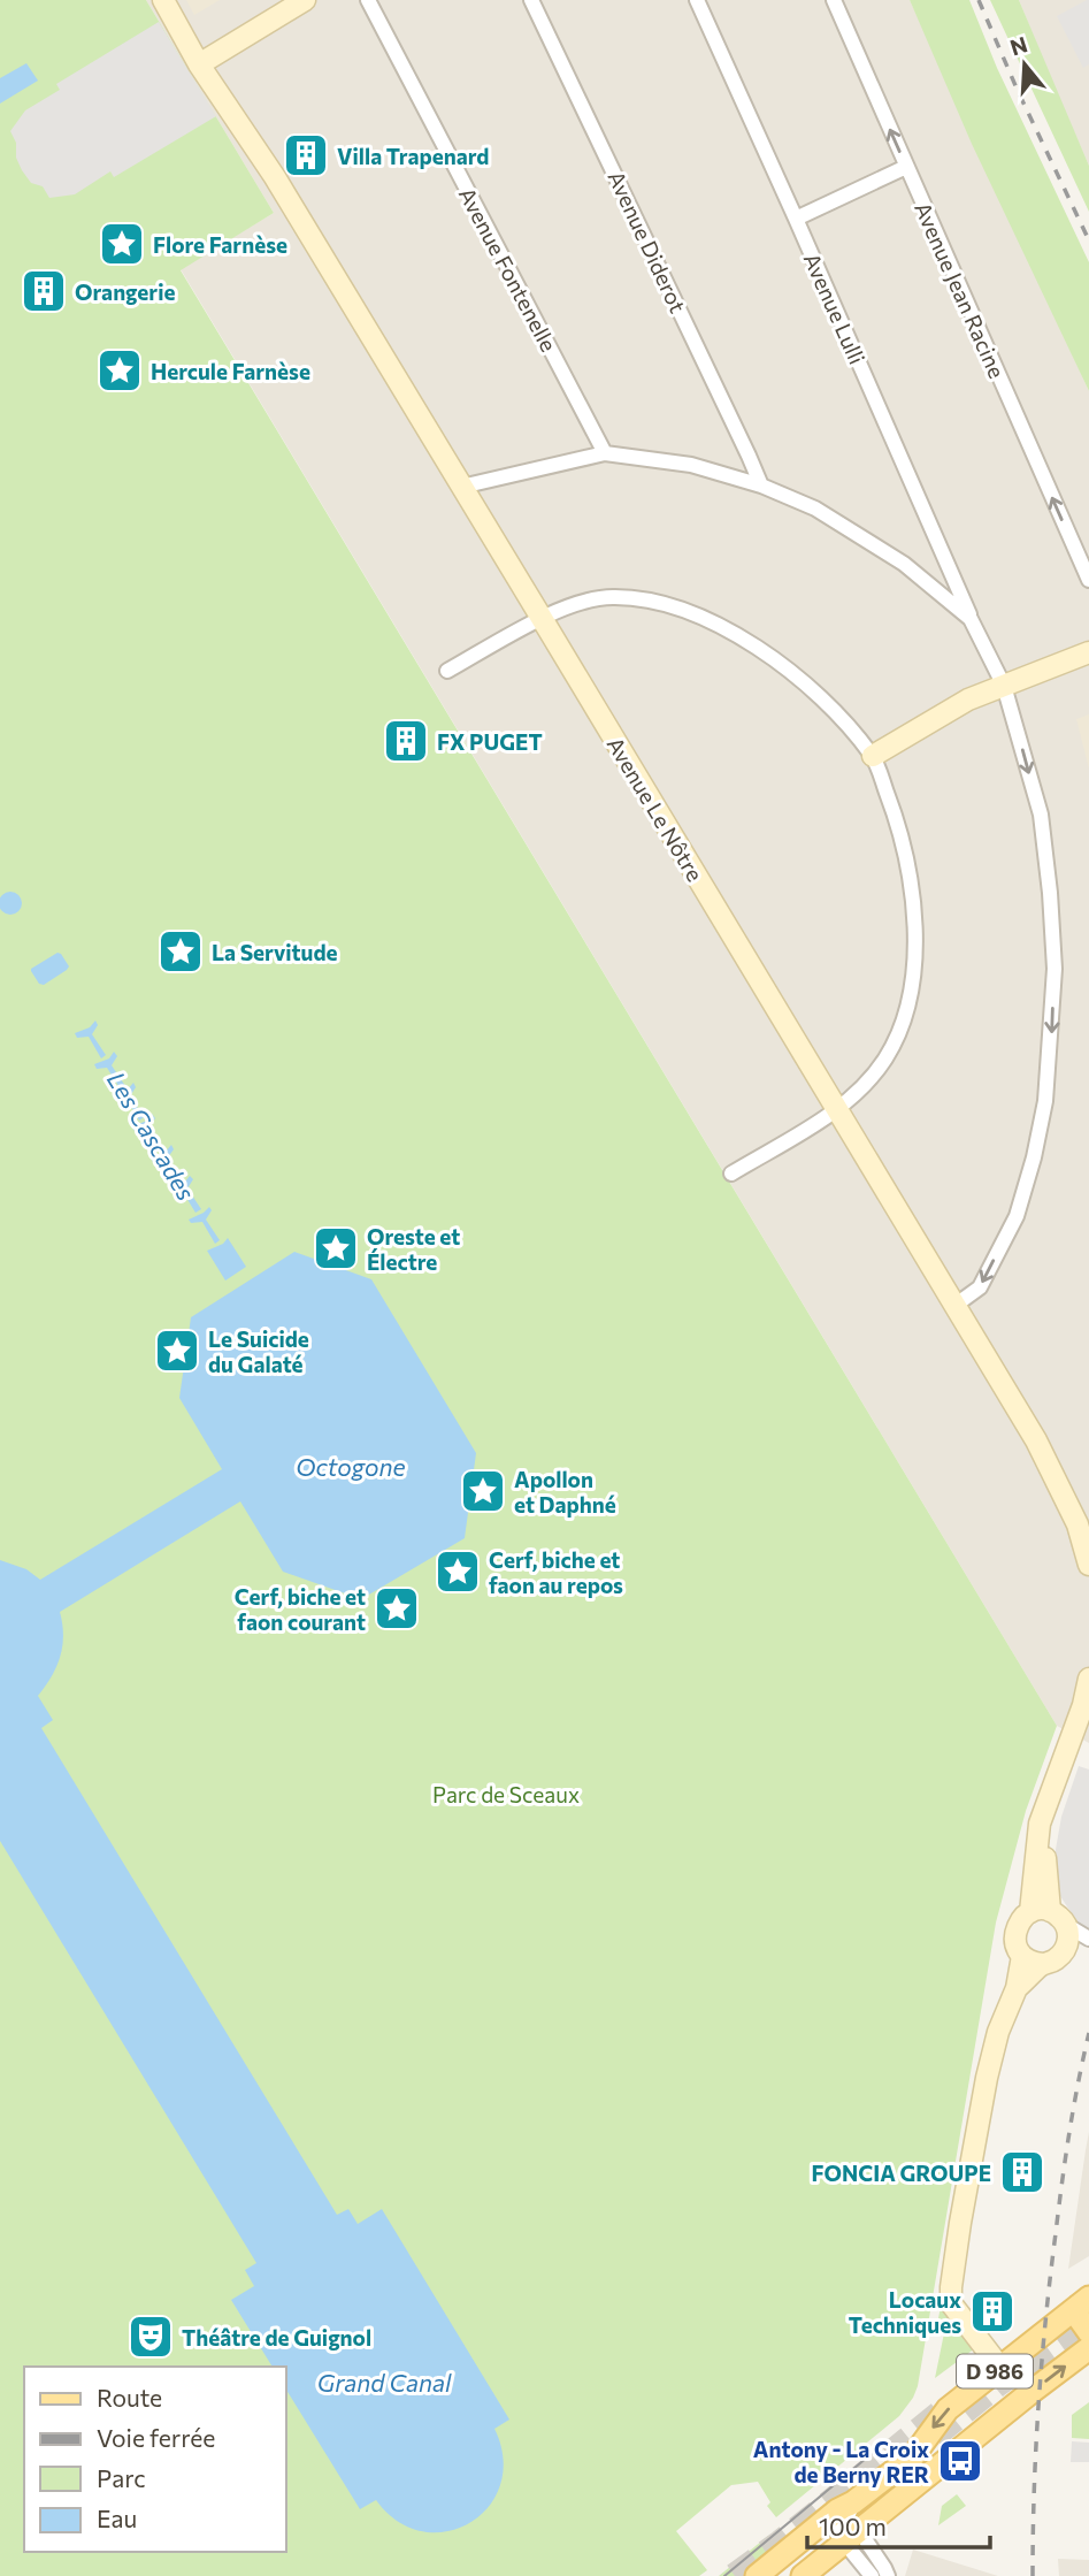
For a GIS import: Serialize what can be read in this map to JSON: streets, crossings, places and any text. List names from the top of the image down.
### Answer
{
  "streets": {
    "main road": ["Avenue Le Nôtre", "D 986"],
    "street": [
      "Avenue Diderot",
      "Avenue Fontenelle",
      "Avenue Jean Racine",
      "Avenue Lulli"
    ]
  },
  "crossings": [
    ["Avenue Lulli", "Avenue Le Nôtre"]
  ],
  "one_way": ["Avenue Jean Racine", "Avenue Lulli"],
  "water": ["Les Cascades", "Octogone", "Grand Canal"],
  "parks": ["Parc de Sceaux"],
  "places": {
    "building": [
      "Villa Trapenard",
      "Orangerie",
      "FX PUGET",
      "FONCIA GROUPE",
      "Locaux Techniques"
    ],
    "place": [
      "Flore Farnèse",
      "Hercule Farnèse",
      "La Servitude",
      "Oreste et Électre",
      "Le Suicide du Galaté",
      "Apollon et Daphné",
      "Cerf, biche et faon au repos",
      "Cerf, biche et faon courant"
    ],
    "theatre": ["Théâtre de Guignol"],
    "bus stop": ["Antony - La Croix de Berny RER"]
  },
  "legend": [
    "Route",
    "Voie ferrée",
    "Parc",
    "Eau"
  ],
  "scale_bar": "100 m",
  "north": "top"
}
